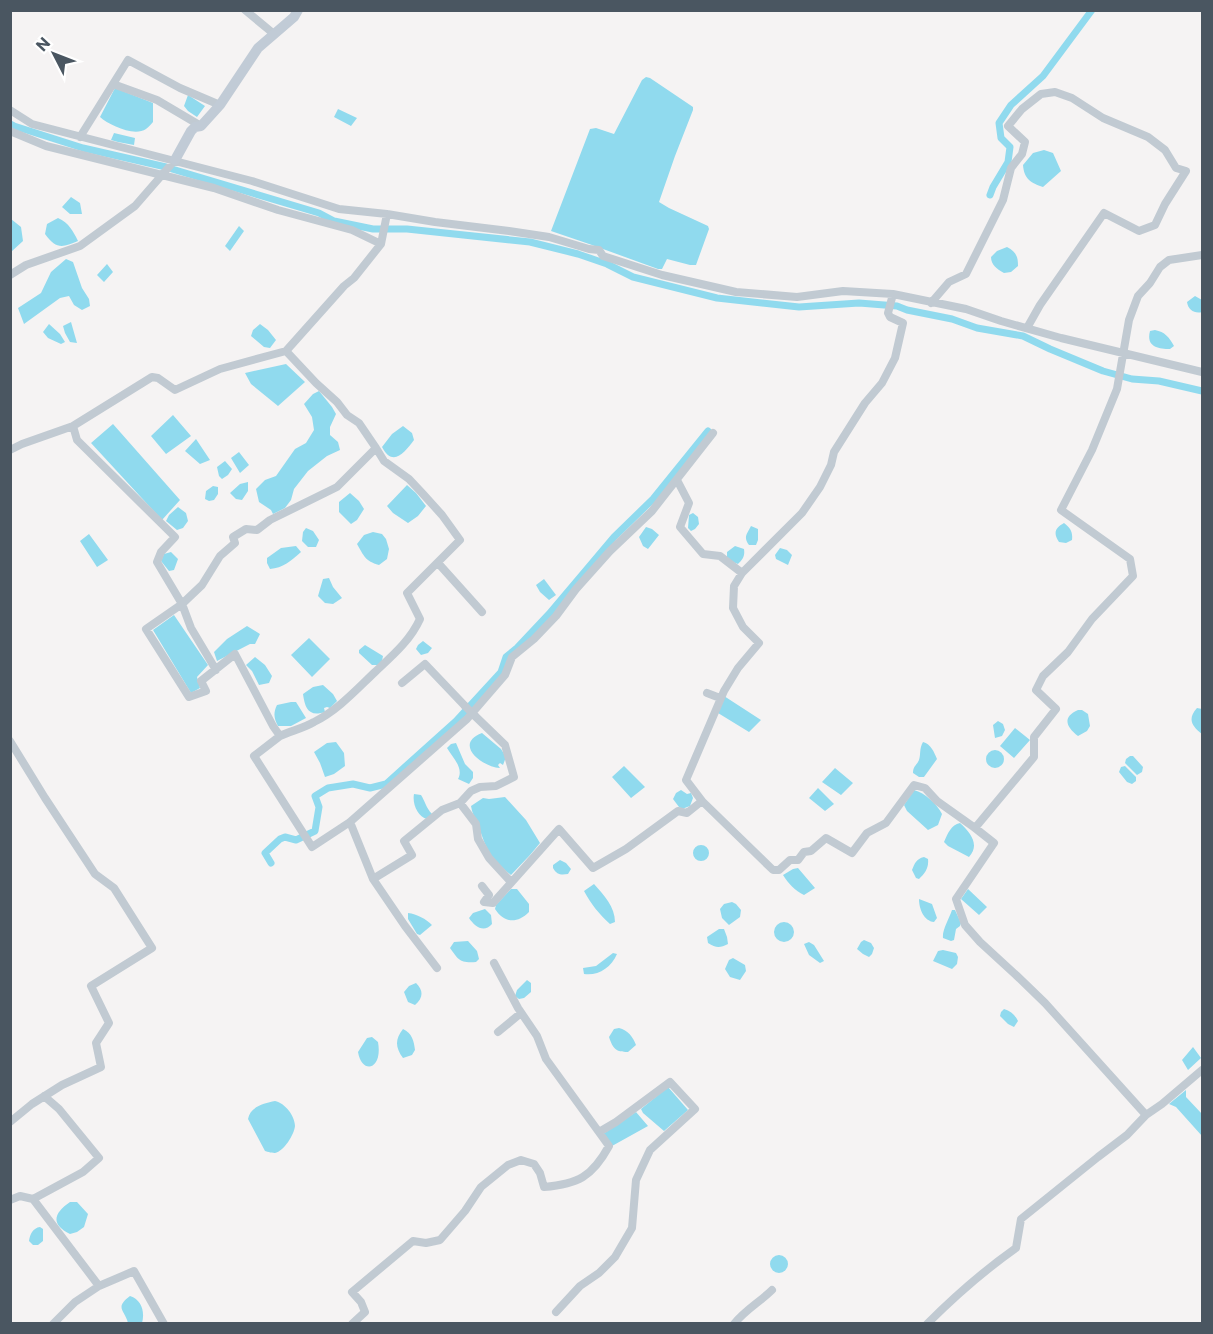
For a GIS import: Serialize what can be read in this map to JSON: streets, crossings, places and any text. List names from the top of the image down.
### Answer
{
  "north": "top left"
}
